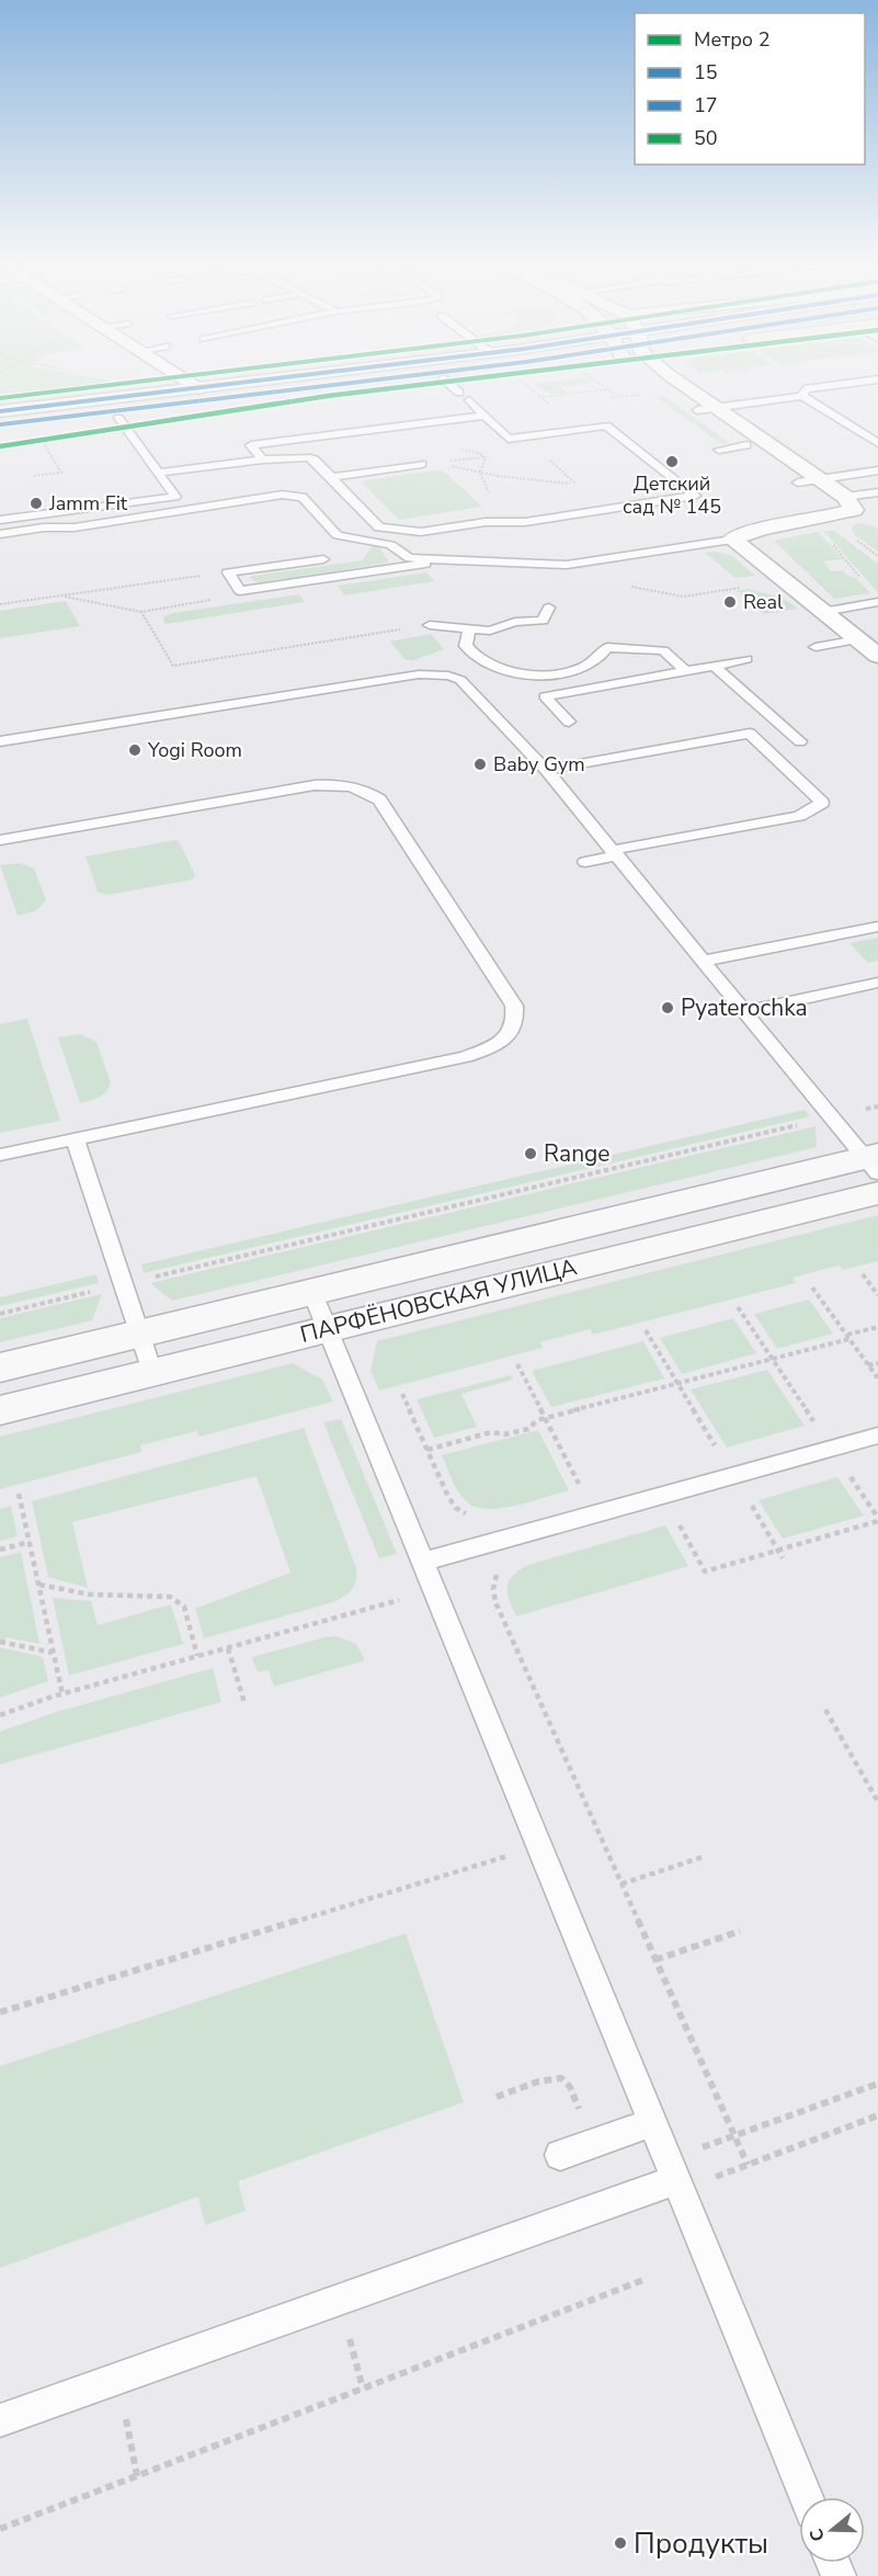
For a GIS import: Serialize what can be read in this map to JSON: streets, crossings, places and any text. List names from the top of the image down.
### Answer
{
  "streets": {
    "street": ["ПАРФЁНОВСКАЯ УЛИЦА"]
  },
  "places": [
    "Детский сад № 145",
    "Jamm Fit",
    "Real",
    "Yogi Room",
    "Baby Gym",
    "Pyaterochka",
    "Range",
    "Продукты"
  ],
  "lines": [
    "metro line 2",
    "transit line 15",
    "transit line 17",
    "transit line 50"
  ],
  "legend": [
    "Метро 2",
    "15",
    "17",
    "50"
  ],
  "north": "left"
}
